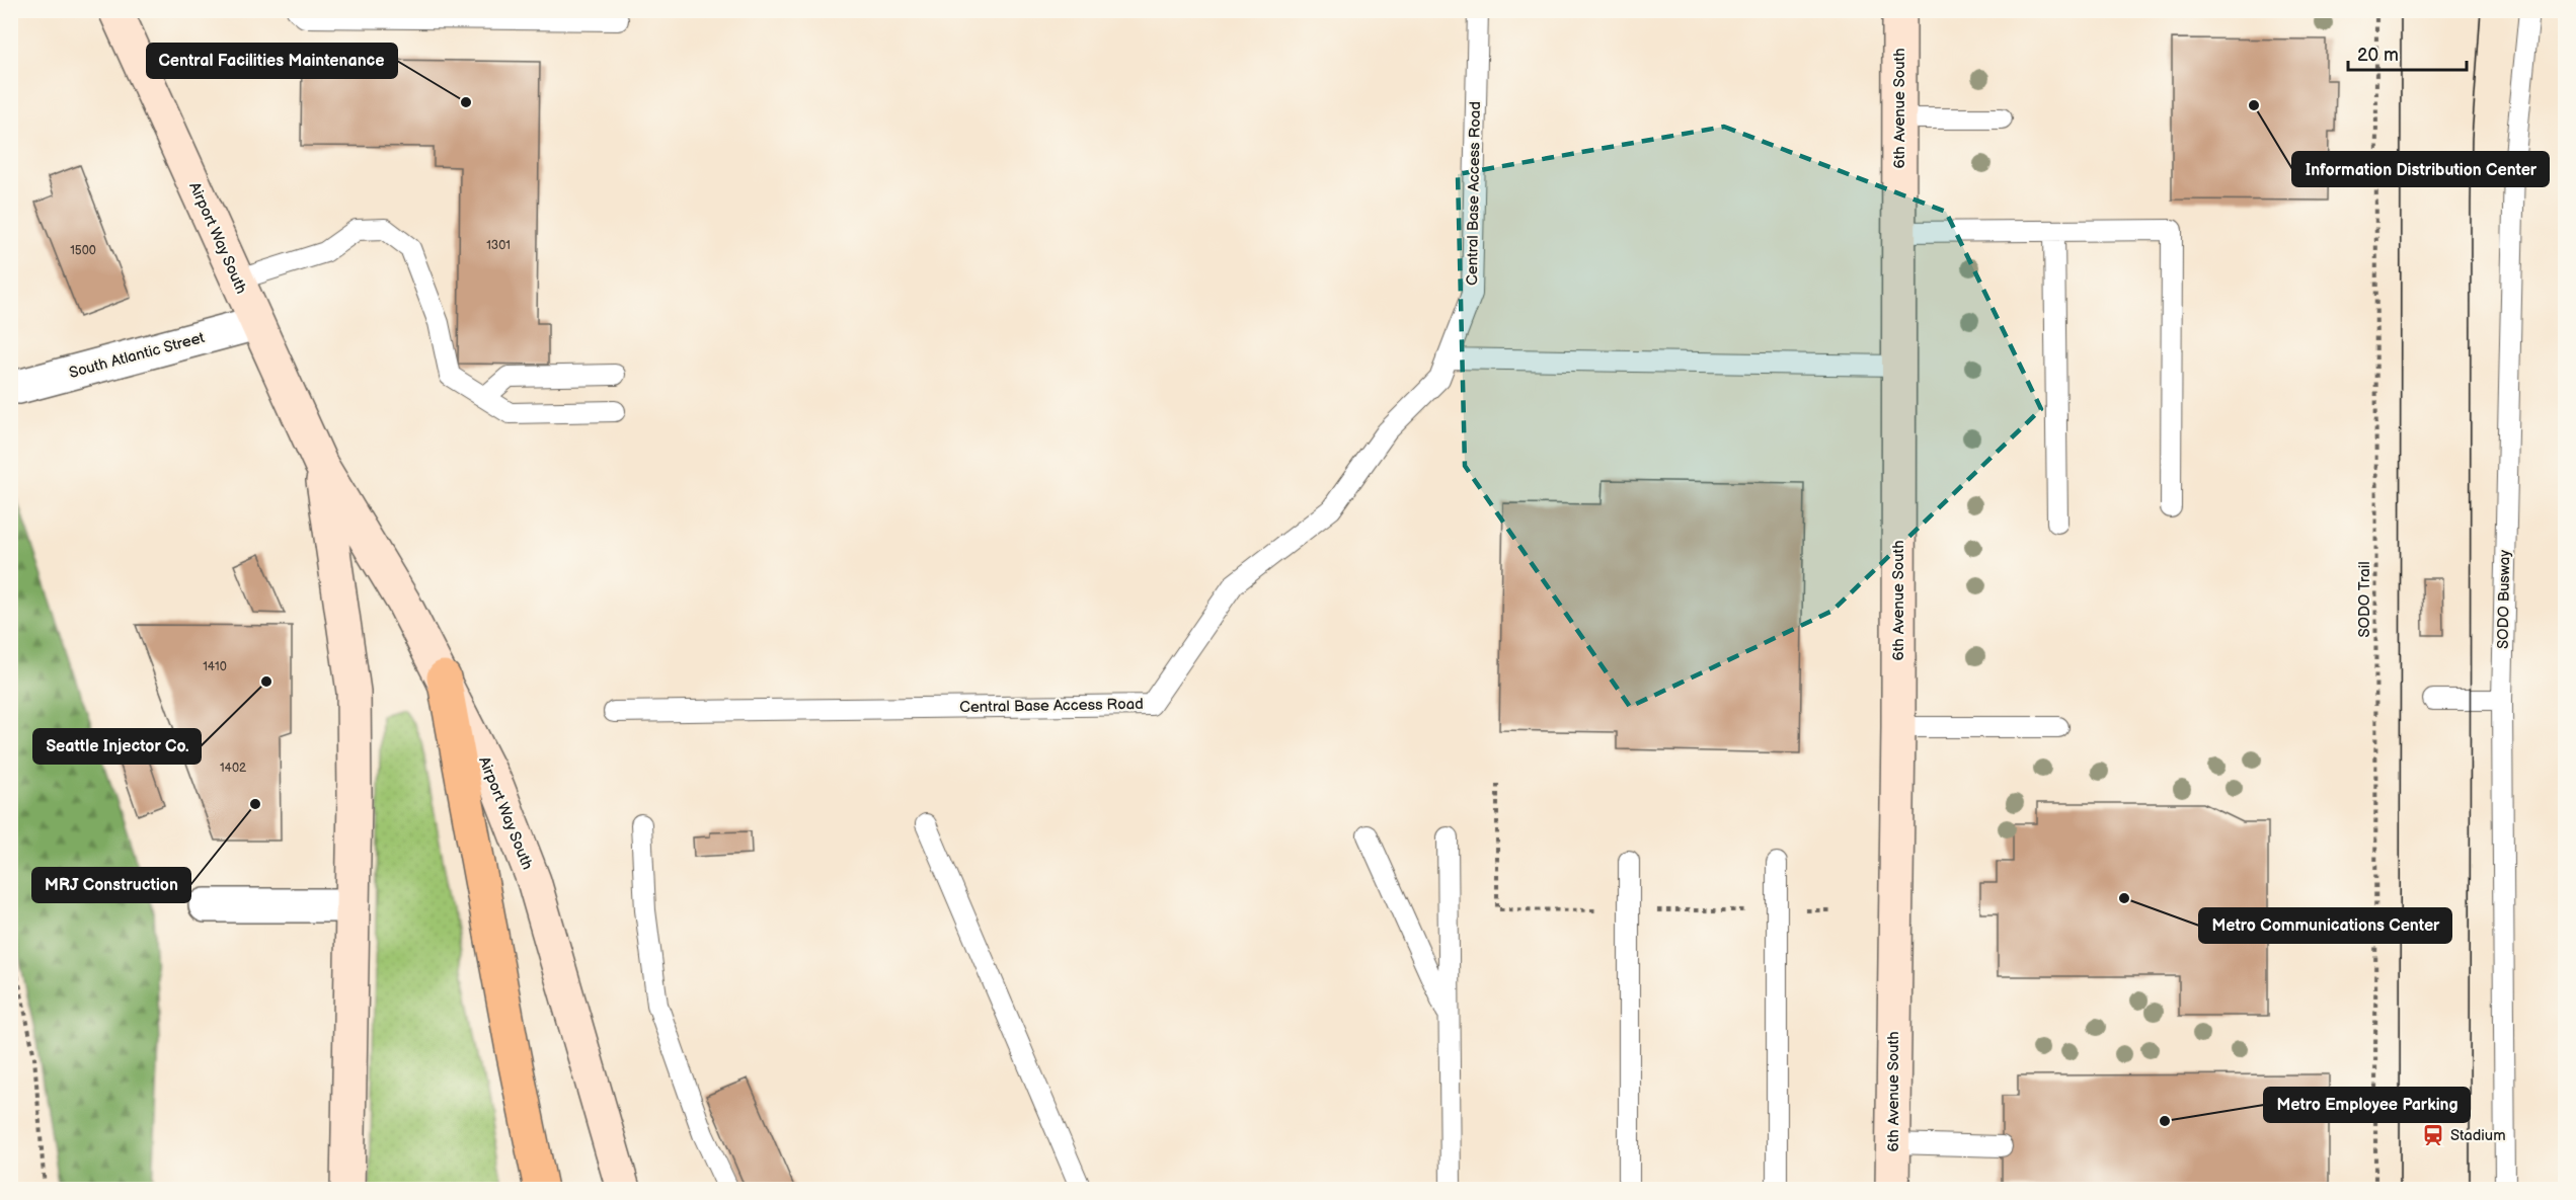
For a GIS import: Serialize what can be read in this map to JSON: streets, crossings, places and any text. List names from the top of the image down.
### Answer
{
  "streets": {
    "main road": ["6th Avenue South", "Airport Way South"],
    "street": ["South Atlantic Street"],
    "lane": ["Central Base Access Road", "SODO Busway"],
    "path": ["SODO Trail"]
  },
  "crossings": [
    ["Airport Way South", "South Atlantic Street"]
  ],
  "places": {
    "other": [
      "Central Facilities Maintenance",
      "Information Distribution Center",
      "Seattle Injector Co.",
      "MRJ Construction",
      "Metro Communications Center",
      "Metro Employee Parking"
    ],
    "station": ["Stadium"]
  },
  "house_numbers": [
    "1301",
    "1500",
    "1410",
    "1402"
  ],
  "scale_bar": "20 m"
}
